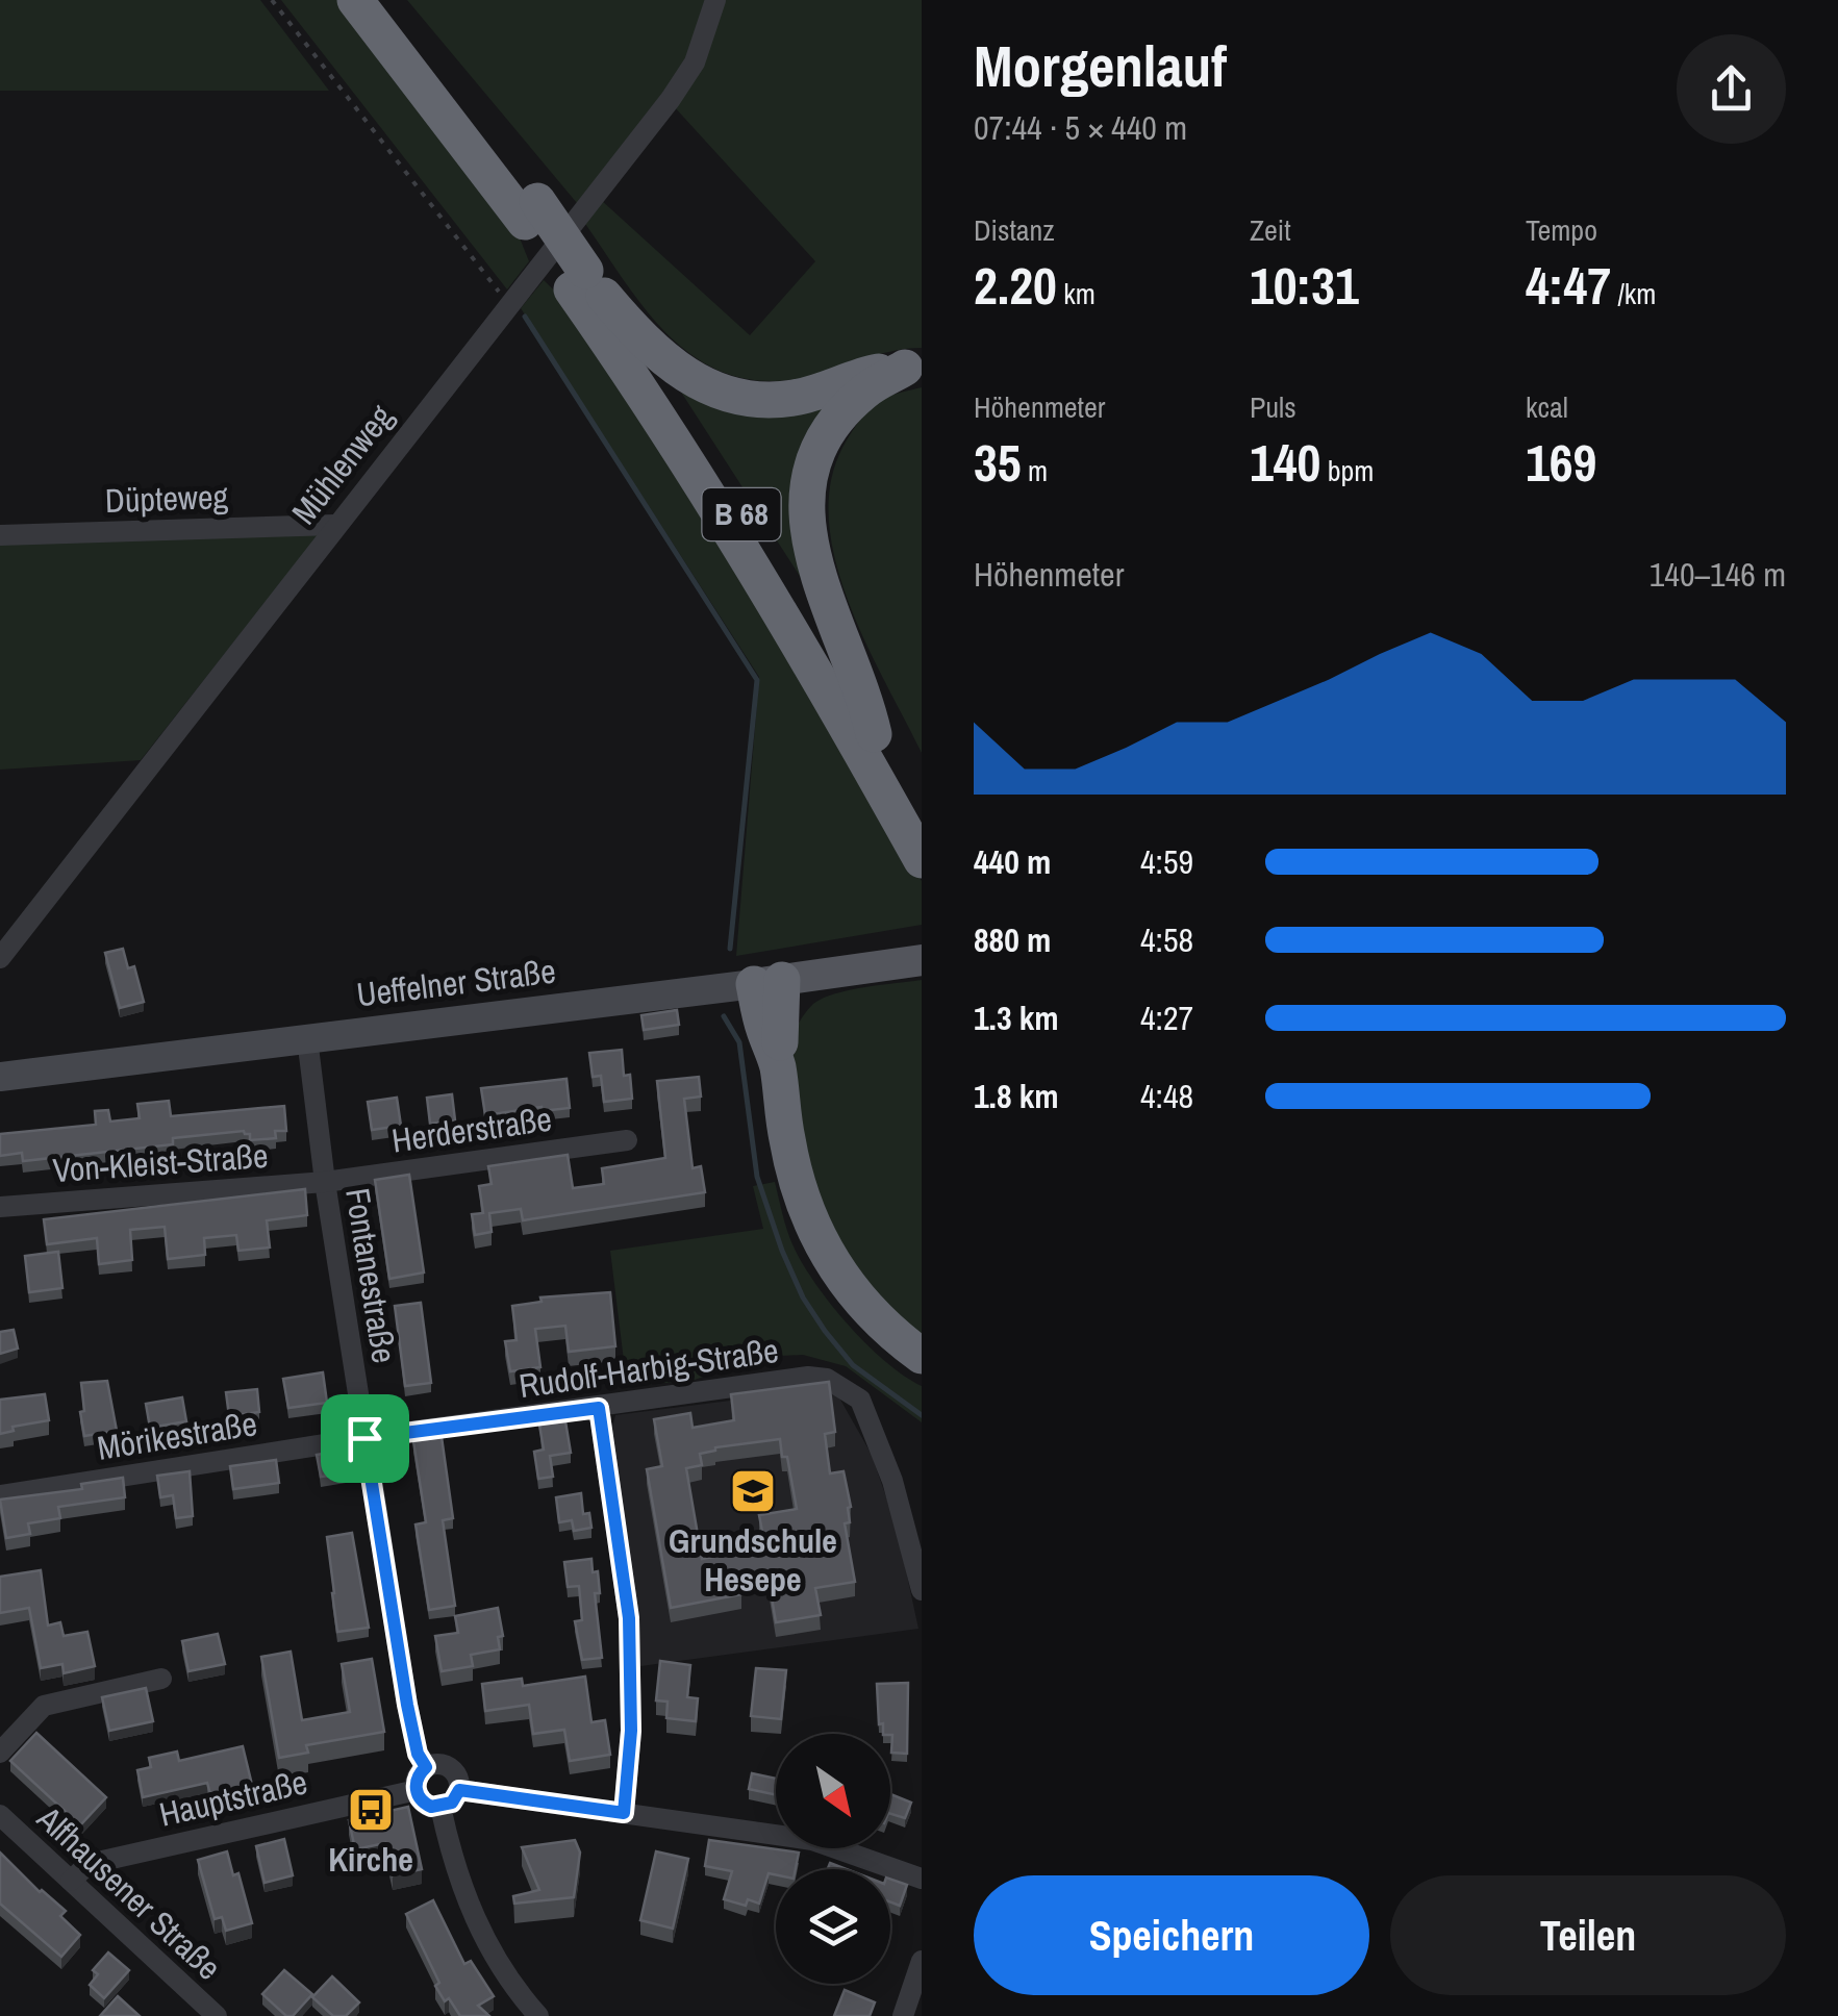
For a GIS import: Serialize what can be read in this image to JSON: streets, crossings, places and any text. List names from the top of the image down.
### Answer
{
  "streets": {
    "highway": ["B 68"],
    "main road": ["Ueffelner Straße"],
    "street": [
      "Mühlenweg",
      "Düpteweg",
      "Herderstraße",
      "Von-Kleist-Straße",
      "Fontanestraße",
      "Rudolf-Harbig-Straße",
      "Mörikestraße",
      "Hauptstraße",
      "Alfhausener Straße"
    ]
  },
  "crossings": [
    ["Mühlenweg", "Düpteweg"],
    ["Ueffelner Straße", "Fontanestraße"],
    ["Herderstraße", "Von-Kleist-Straße"],
    ["Herderstraße", "Fontanestraße"],
    ["Von-Kleist-Straße", "Fontanestraße"],
    ["Fontanestraße", "Rudolf-Harbig-Straße"],
    ["Fontanestraße", "Mörikestraße"],
    ["Fontanestraße", "Hauptstraße"],
    ["Rudolf-Harbig-Straße", "Mörikestraße"],
    ["Hauptstraße", "Alfhausener Straße"]
  ],
  "places": {
    "school or university": ["Grundschule Hesepe"],
    "bus stop": ["Kirche"]
  },
  "north": "bottom right",
  "page": {
    "heading": ["Morgenlauf", "07:44 · 5 × 440 m"],
    "stats": [
      ["Distanz", "2.20 km"],
      ["Zeit", "10:31"],
      ["Tempo", "4:47 /km"],
      ["Höhenmeter", "35 m"],
      ["Puls", "140 bpm"],
      ["kcal", "169"]
    ],
    "chart": ["Höhenmeter", "140–146 m"],
    "list": [
      {
        "name": "440 m",
        "note": "4:59"
      },
      {
        "name": "880 m",
        "note": "4:58"
      },
      {
        "name": "1.3 km",
        "note": "4:27"
      },
      {
        "name": "1.8 km",
        "note": "4:48"
      }
    ],
    "buttons": ["Speichern", "Teilen"]
  }
}
